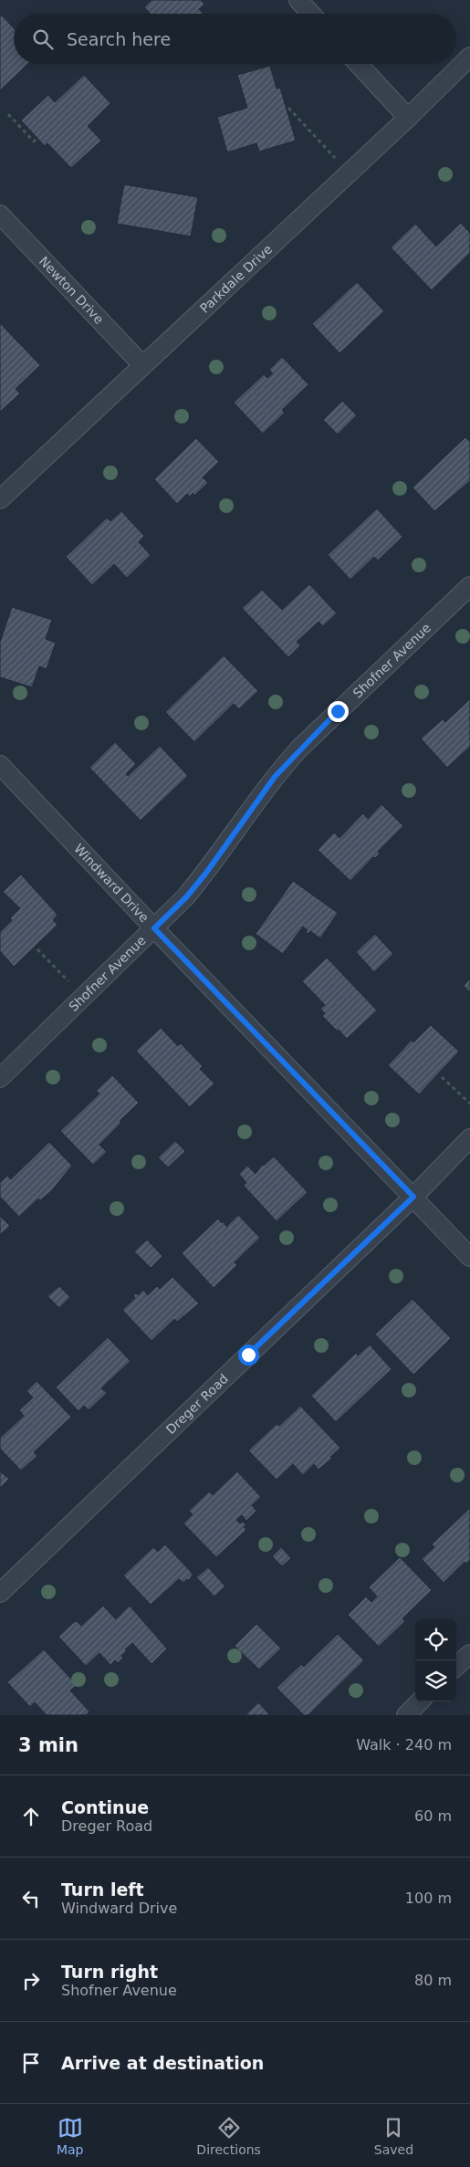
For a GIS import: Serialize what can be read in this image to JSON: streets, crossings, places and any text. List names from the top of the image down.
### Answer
{
  "streets": {
    "street": [
      "Parkdale Drive",
      "Newton Drive",
      "Shofner Avenue",
      "Windward Drive",
      "Dreger Road"
    ]
  },
  "crossings": [
    ["Parkdale Drive", "Newton Drive"],
    ["Shofner Avenue", "Windward Drive"],
    ["Windward Drive", "Dreger Road"]
  ],
  "page": {
    "search": "Search here",
    "heading": ["3 min", "Walk · 240 m"],
    "list": [
      ["Continue", "Dreger Road", "60 m"],
      ["Turn left", "Windward Drive", "100 m"],
      ["Turn right", "Shofner Avenue", "80 m"],
      "Arrive at destination"
    ],
    "nav": ["Map", "Directions", "Saved"]
  }
}
